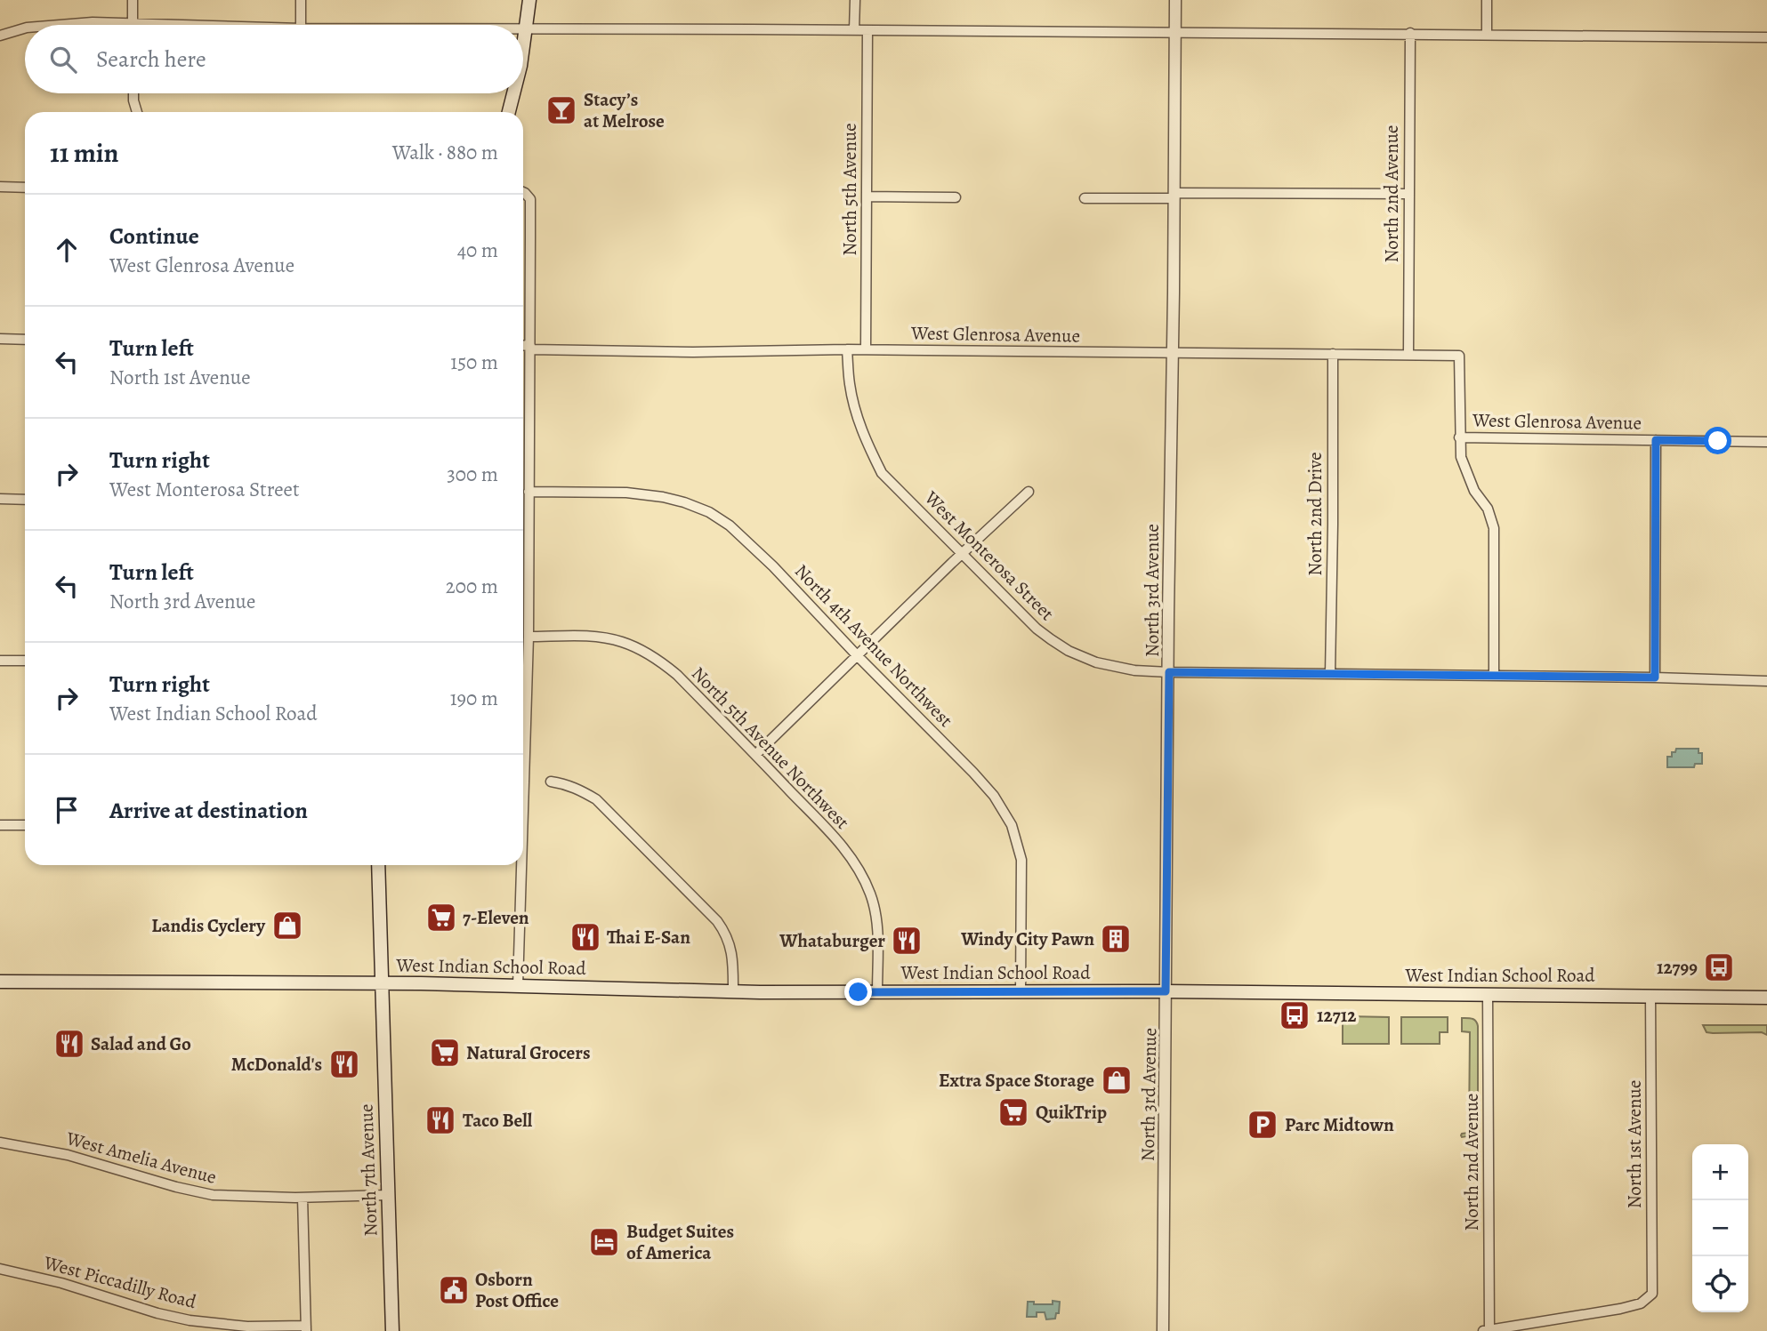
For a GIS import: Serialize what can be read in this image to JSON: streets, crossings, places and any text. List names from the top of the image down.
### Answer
{
  "streets": {
    "main road": ["West Indian School Road", "North 7th Avenue"],
    "street": [
      "North 5th Avenue",
      "North 2nd Avenue",
      "West Glenrosa Avenue",
      "North 2nd Drive",
      "West Monterosa Street",
      "North 3rd Avenue",
      "North 4th Avenue Northwest",
      "North 5th Avenue Northwest",
      "North 1st Avenue",
      "West Amelia Avenue",
      "West Piccadilly Road"
    ]
  },
  "crossings": [
    ["North 5th Avenue", "West Glenrosa Avenue"],
    ["North 2nd Avenue", "West Glenrosa Avenue"],
    ["North 2nd Avenue", "West Indian School Road"],
    ["North 2nd Avenue", "North 1st Avenue"],
    ["West Glenrosa Avenue", "North 2nd Drive"],
    ["West Glenrosa Avenue", "West Monterosa Street"],
    ["West Glenrosa Avenue", "North 3rd Avenue"],
    ["North 2nd Drive", "West Monterosa Street"],
    ["West Monterosa Street", "North 3rd Avenue"],
    ["North 3rd Avenue", "West Indian School Road"],
    ["North 4th Avenue Northwest", "West Indian School Road"],
    ["North 5th Avenue Northwest", "West Indian School Road"],
    ["West Indian School Road", "North 1st Avenue"],
    ["West Indian School Road", "North 7th Avenue"],
    ["West Amelia Avenue", "North 7th Avenue"]
  ],
  "places": {
    "bar": ["Stacy’s at Melrose"],
    "supermarket": ["7-Eleven", "Natural Grocers", "QuikTrip"],
    "shop": ["Landis Cyclery", "Extra Space Storage"],
    "restaurant": [
      "Thai E-San",
      "Whataburger",
      "Salad and Go",
      "McDonald's",
      "Taco Bell"
    ],
    "building": ["Windy City Pawn"],
    "bus stop": ["12799", "12712"],
    "parking": ["Parc Midtown"],
    "hotel": ["Budget Suites of America"],
    "public building": ["Osborn Post Office"]
  },
  "page": {
    "search": "Search here",
    "heading": ["11 min", "Walk · 880 m"],
    "list": [
      ["Continue", "West Glenrosa Avenue", "40 m"],
      ["Turn left", "North 1st Avenue", "150 m"],
      ["Turn right", "West Monterosa Street", "300 m"],
      ["Turn left", "North 3rd Avenue", "200 m"],
      ["Turn right", "West Indian School Road", "190 m"],
      "Arrive at destination"
    ],
    "map_buttons": ["+", "−"]
  }
}
